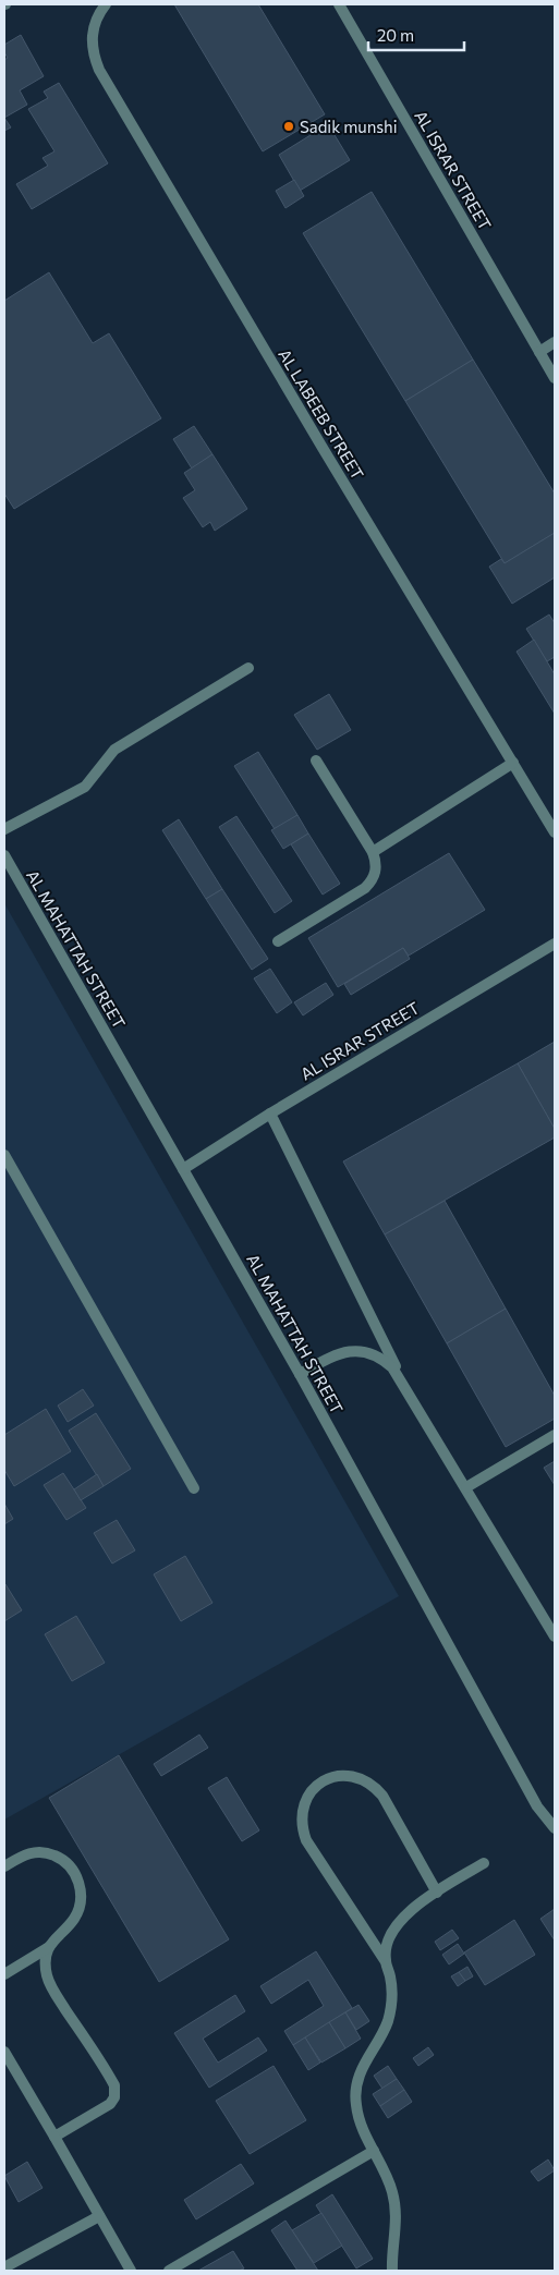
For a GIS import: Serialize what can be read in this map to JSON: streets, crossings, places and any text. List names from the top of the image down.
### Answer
{
  "streets": {
    "lane": ["AL ISRAR STREET", "AL LABEEB STREET", "AL MAHATTAH STREET"]
  },
  "crossings": [
    ["AL ISRAR STREET", "AL MAHATTAH STREET"]
  ],
  "places": ["Sadik munshi"],
  "scale_bar": "20 m"
}
